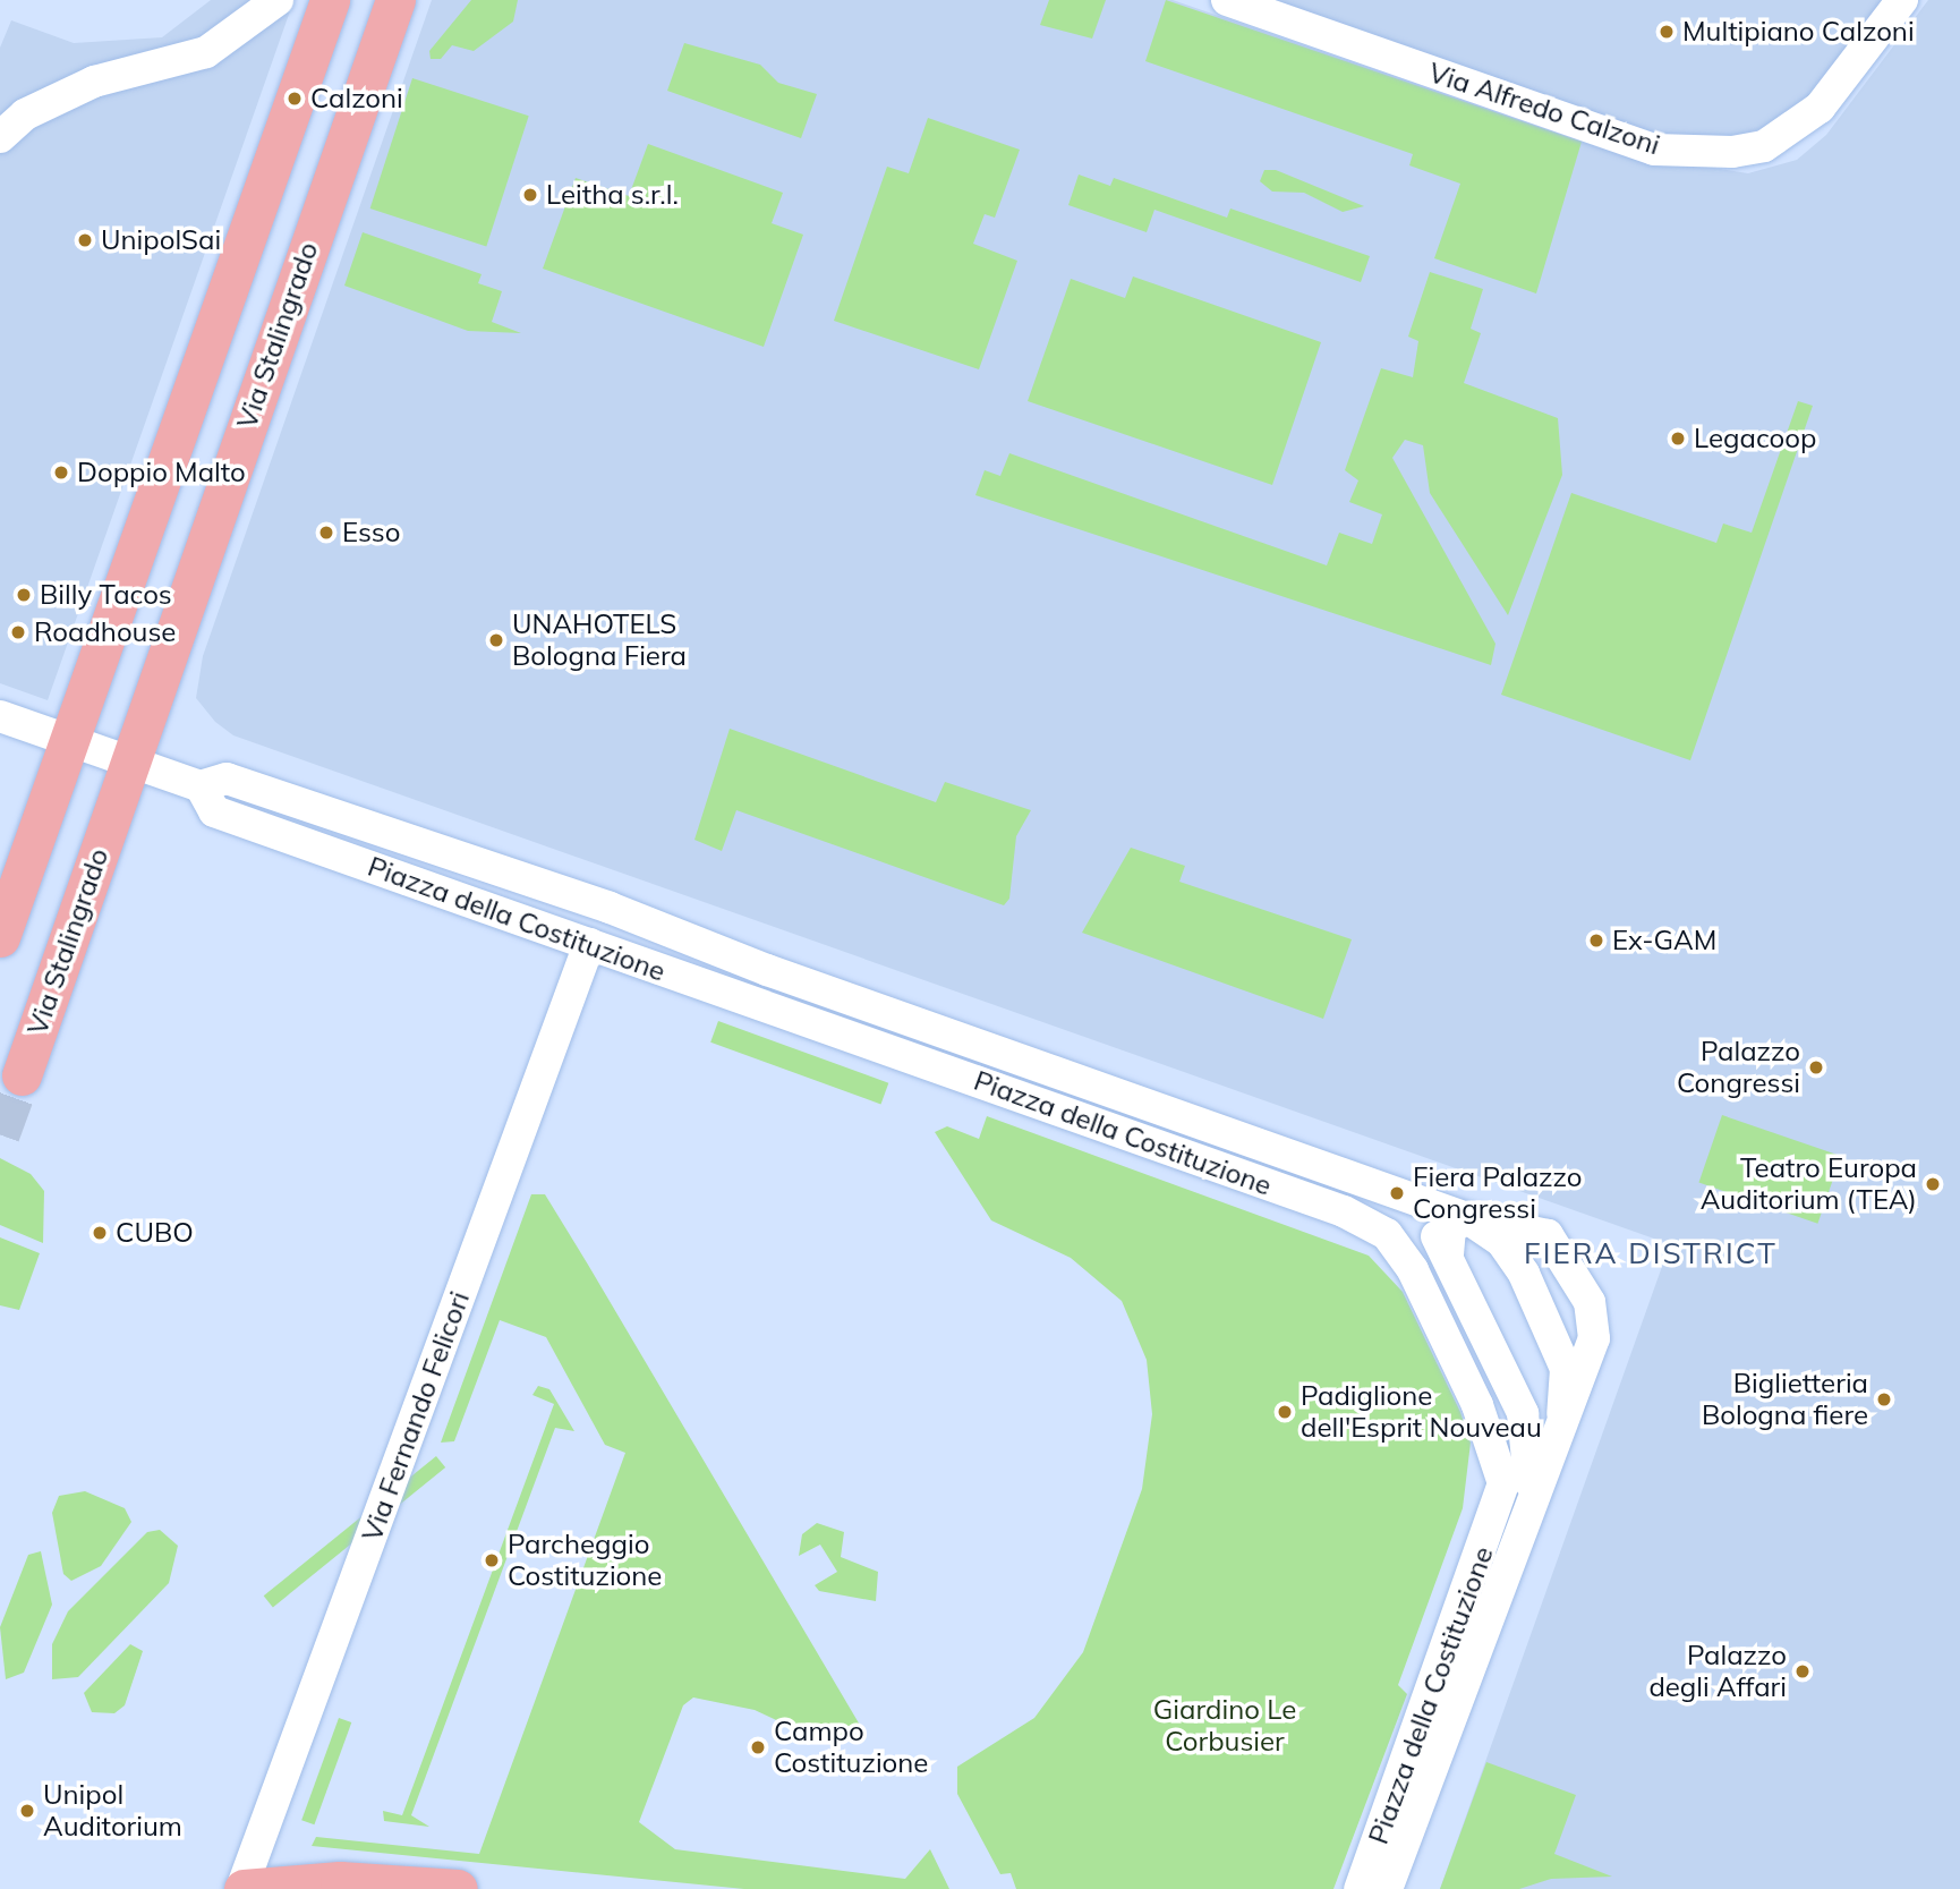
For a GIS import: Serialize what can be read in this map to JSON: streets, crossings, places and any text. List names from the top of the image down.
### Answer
{
  "streets": {
    "main road": ["Via Stalingrado"],
    "street": ["Via Alfredo Calzoni", "Piazza della Costituzione", "Via Fernando Felicori"]
  },
  "crossings": [
    ["Via Stalingrado", "Piazza della Costituzione"],
    ["Piazza della Costituzione", "Via Fernando Felicori"]
  ],
  "districts": ["FIERA DISTRICT"],
  "parks": ["Giardino Le Corbusier"],
  "places": [
    "Multipiano Calzoni",
    "Calzoni",
    "Leitha s.r.l.",
    "UnipolSai",
    "Legacoop",
    "Doppio Malto",
    "Esso",
    "Billy Tacos",
    "Roadhouse",
    "UNAHOTELS Bologna Fiera",
    "Ex-GAM",
    "Palazzo Congressi",
    "Teatro Europa Auditorium (TEA)",
    "Fiera Palazzo Congressi",
    "CUBO",
    "Biglietteria Bologna fiere",
    "Padiglione dell'Esprit Nouveau",
    "Parcheggio Costituzione",
    "Palazzo degli Affari",
    "Campo Costituzione",
    "Unipol Auditorium"
  ]
}
